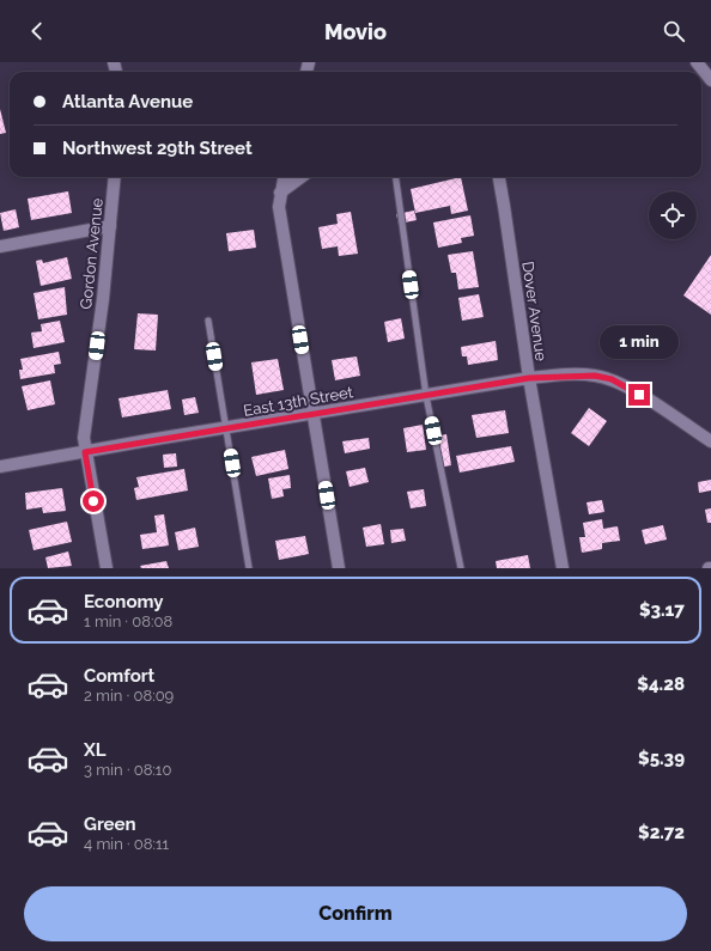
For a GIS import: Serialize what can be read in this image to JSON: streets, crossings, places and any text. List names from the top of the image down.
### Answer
{
  "streets": {
    "street": ["Gordon Avenue", "Dover Avenue", "East 13th Street"]
  },
  "crossings": [
    ["Gordon Avenue", "East 13th Street"],
    ["Dover Avenue", "East 13th Street"]
  ],
  "page": {
    "header": "Movio",
    "banner": ["Atlanta Avenue", "Northwest 29th Street"],
    "bubble": "1 min",
    "list": [
      {
        "name": "Economy",
        "note": "1 min · 08:08",
        "value": "$3.17"
      },
      {
        "name": "Comfort",
        "note": "2 min · 08:09",
        "value": "$4.28"
      },
      {
        "name": "XL",
        "note": "3 min · 08:10",
        "value": "$5.39"
      },
      {
        "name": "Green",
        "note": "4 min · 08:11",
        "value": "$2.72"
      }
    ],
    "buttons": "Confirm"
  }
}
